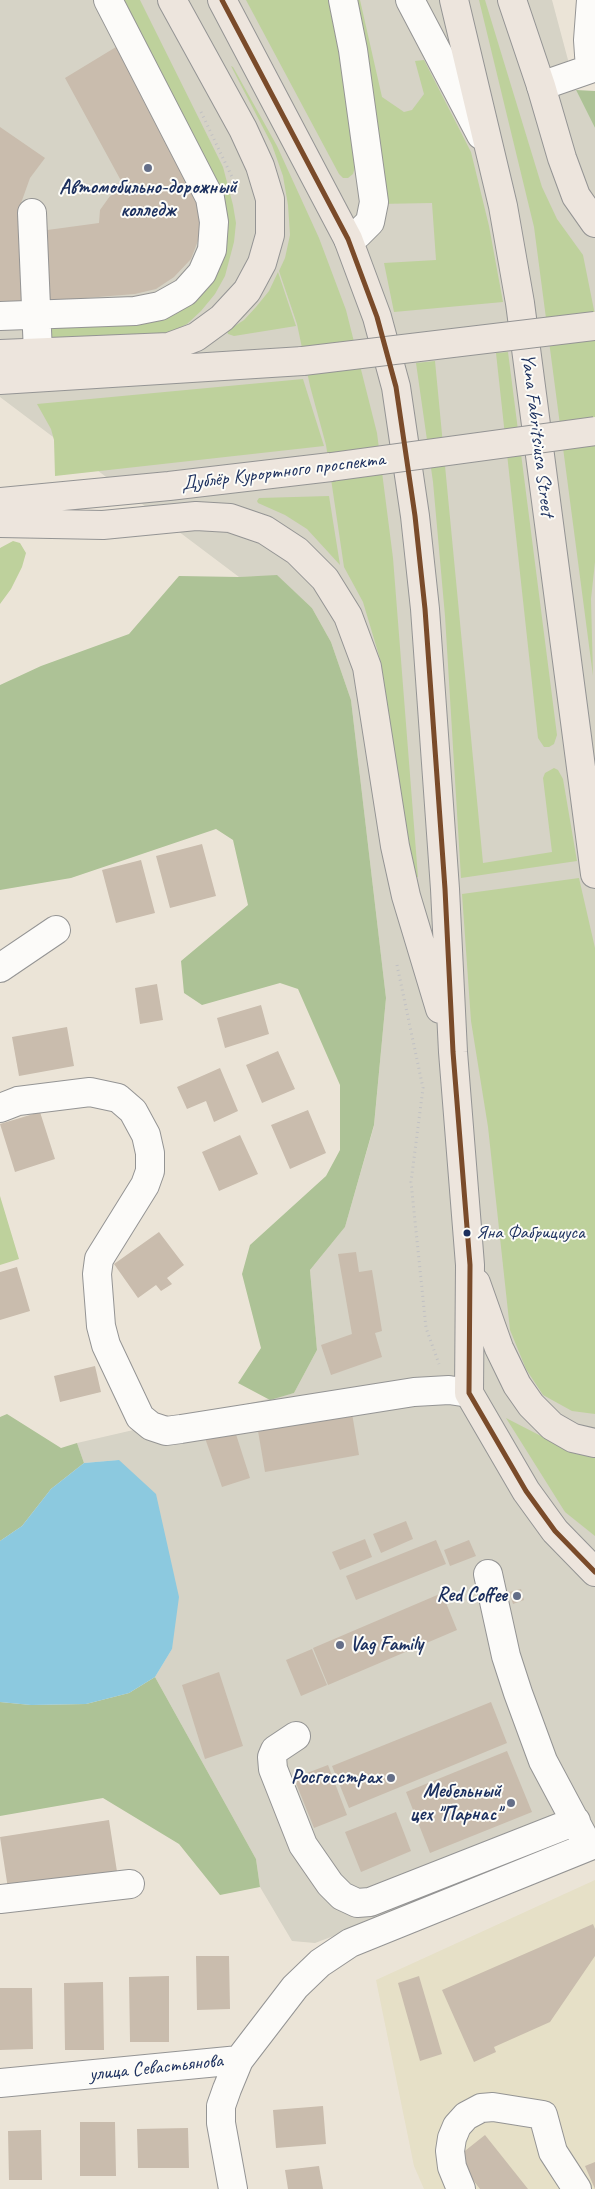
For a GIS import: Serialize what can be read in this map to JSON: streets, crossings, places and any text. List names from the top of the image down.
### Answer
{
  "streets": {
    "main road": ["Yana Fabritsiusa Street", "Дублёр Курортного проспекта"],
    "street": ["улица Севастьянова"]
  },
  "places": [
    "Автомобильно-дорожный колледж",
    "Яна Фабрициуса",
    "Red Coffee",
    "Vag Family",
    "Росгосстрах",
    "Мебельный цех \"Парнас\""
  ]
}
